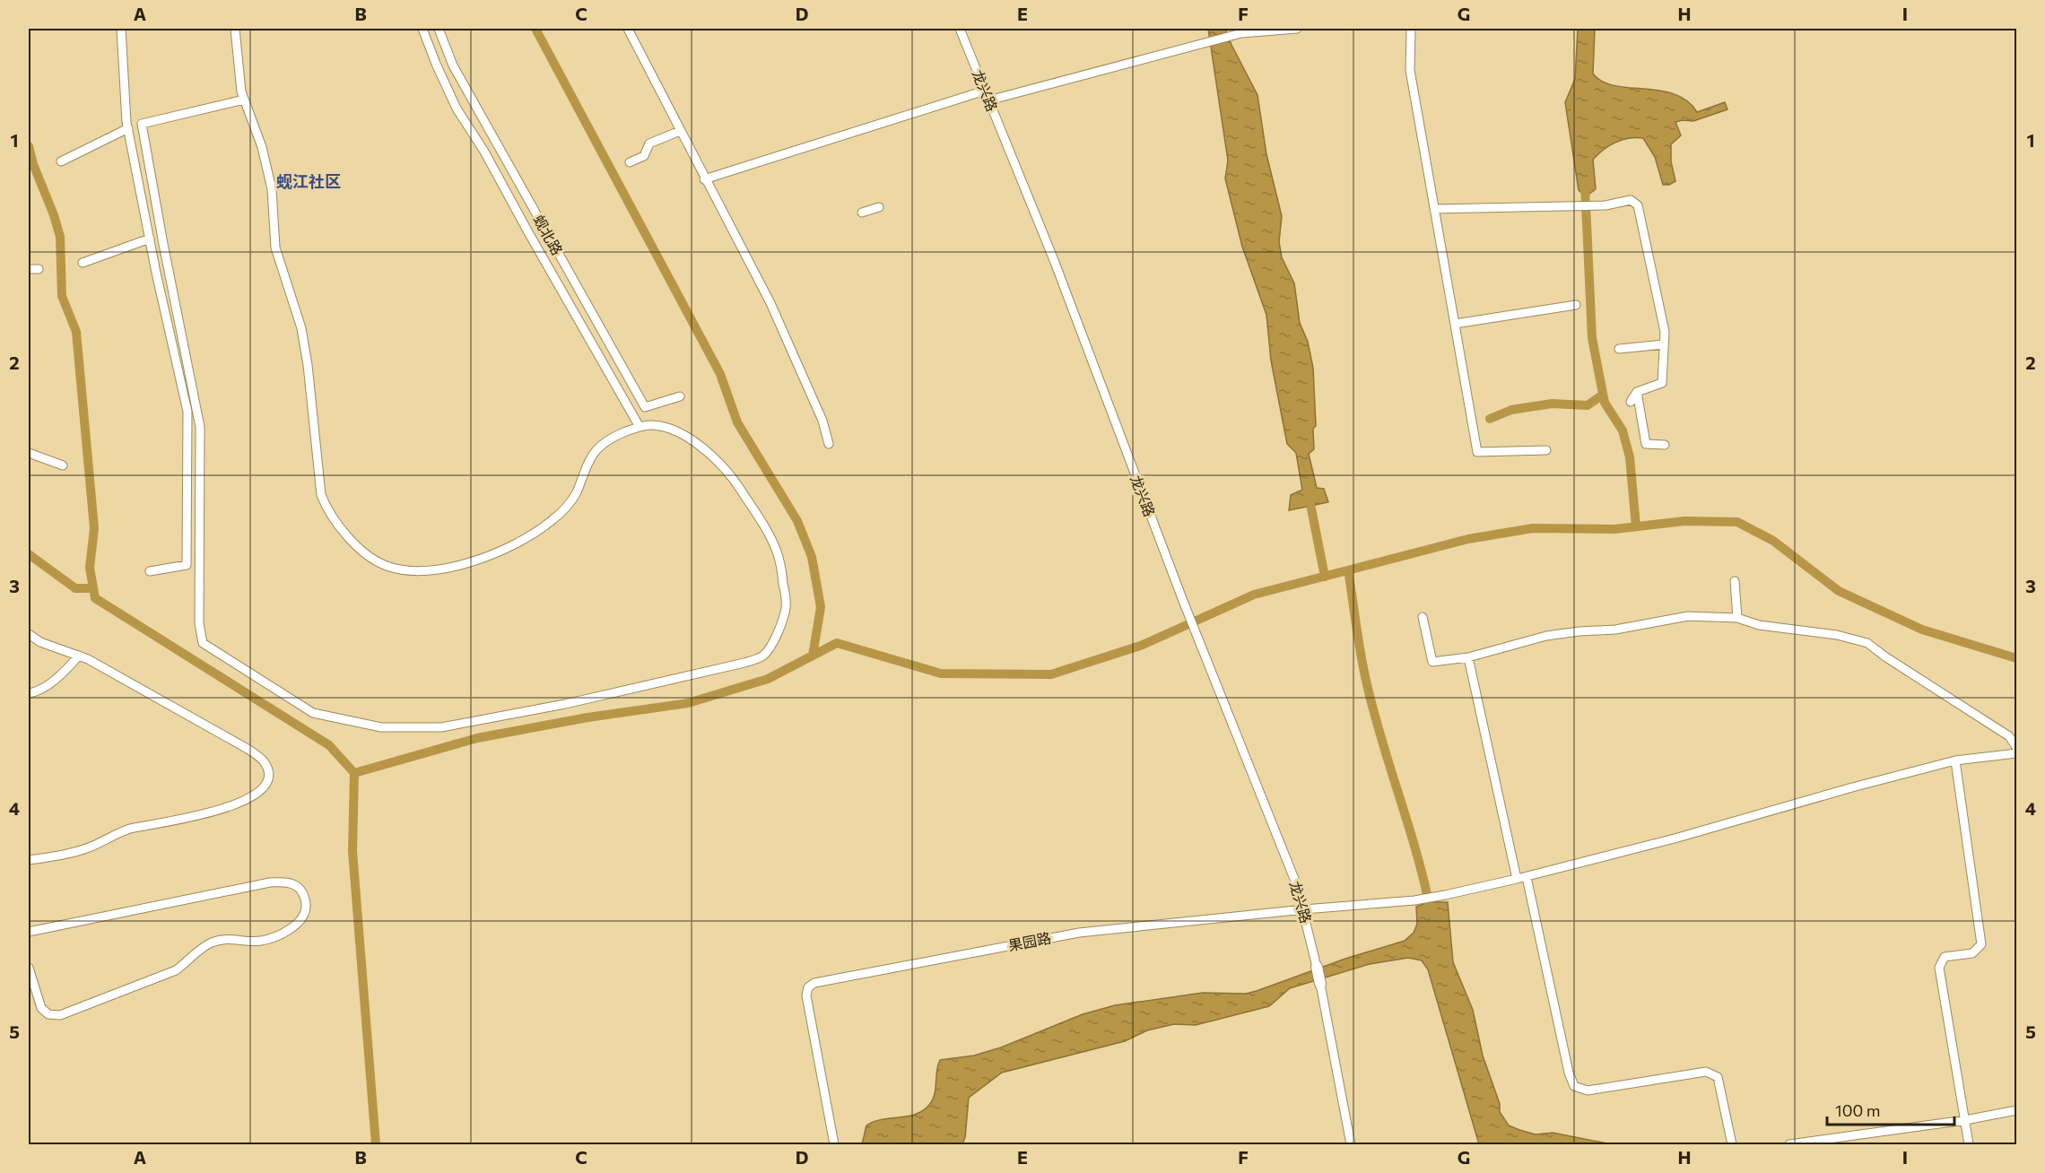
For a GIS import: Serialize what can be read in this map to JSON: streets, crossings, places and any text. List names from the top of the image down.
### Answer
{
  "streets": {
    "street": ["龙兴路", "蚬北路", "果园路"]
  },
  "crossings": [
    ["龙兴路", "果园路"]
  ],
  "districts": ["蚬江社区"],
  "scale_bar": "100 m",
  "grid": {
    "columns": [
      "A",
      "B",
      "C",
      "D",
      "E",
      "F",
      "G",
      "H",
      "I"
    ],
    "rows": [
      "1",
      "2",
      "3",
      "4",
      "5"
    ]
  }
}
